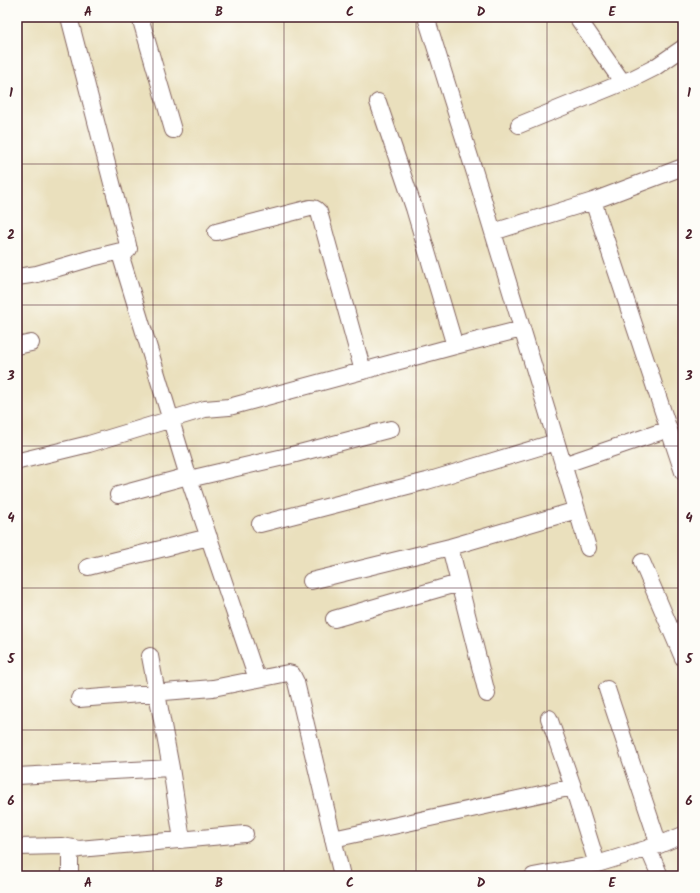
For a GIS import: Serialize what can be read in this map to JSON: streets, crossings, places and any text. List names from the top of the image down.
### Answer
{
  "grid": {
    "columns": [
      "A",
      "B",
      "C",
      "D",
      "E"
    ],
    "rows": [
      "1",
      "2",
      "3",
      "4",
      "5",
      "6"
    ]
  }
}
